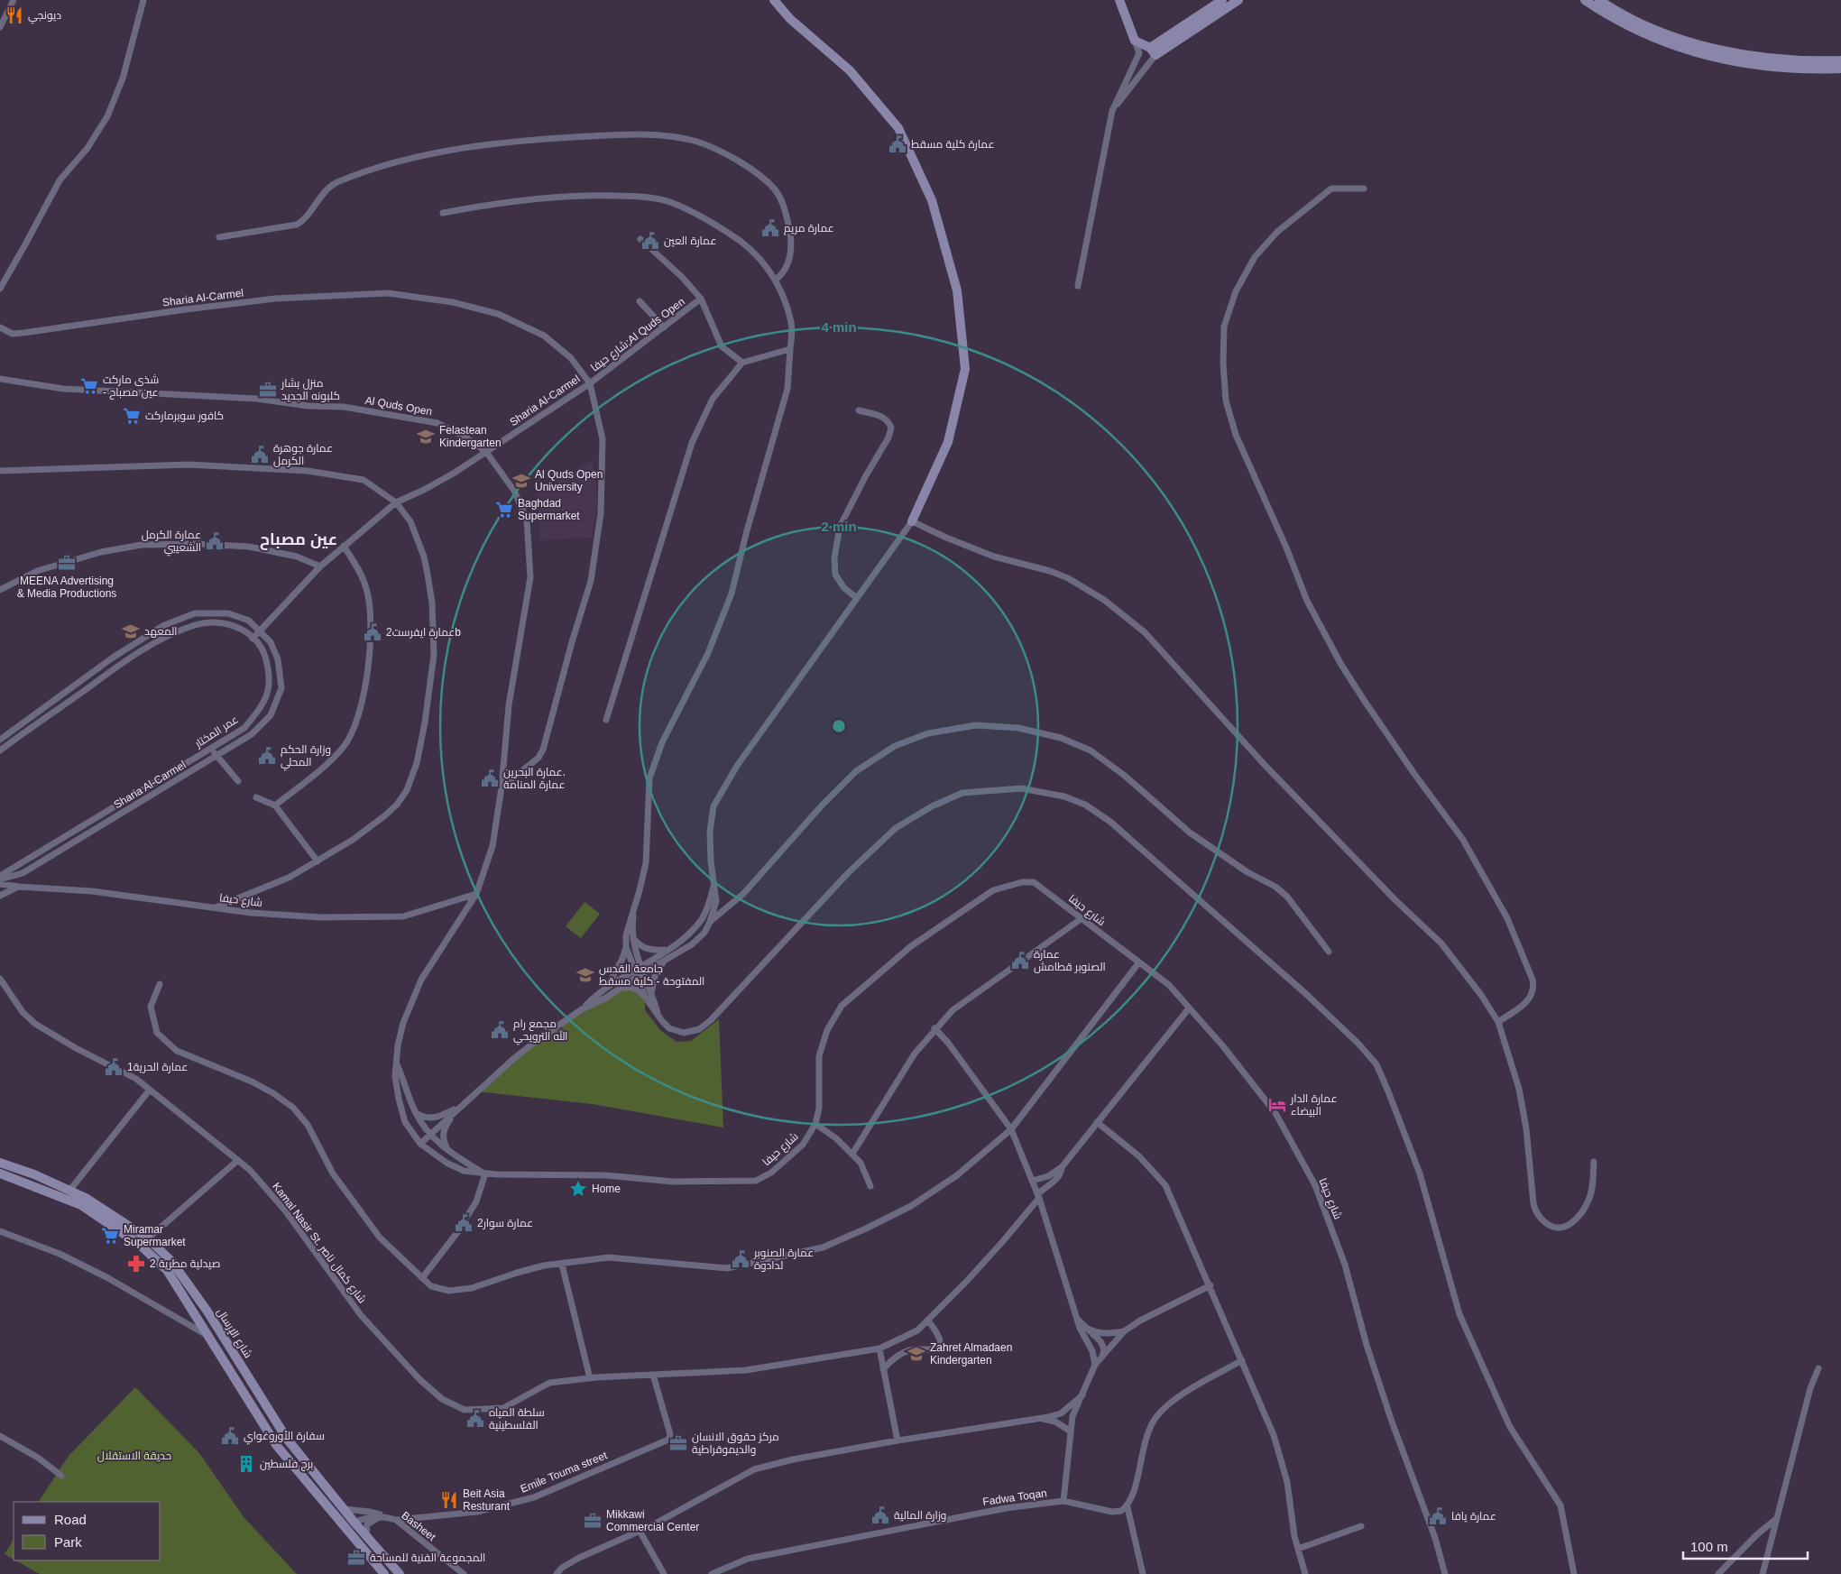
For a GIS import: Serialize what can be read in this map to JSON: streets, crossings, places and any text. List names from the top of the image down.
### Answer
{
  "streets": {
    "street": [
      "Sharia Al-Carmel",
      "شارع حيفا;Al Quds Open",
      "Al Quds Open",
      "عمر المختار",
      "شارع حيفا",
      "Kamal Nasir St. شارع كمال ناصر",
      "شارع الإرسال",
      "Emile Touma street",
      "Fadwa Toqan",
      "Basheet"
    ]
  },
  "crossings": [
    ["Sharia Al-Carmel", "شارع حيفا;Al Quds Open"],
    ["Sharia Al-Carmel", "Al Quds Open"],
    ["Sharia Al-Carmel", "عمر المختار"],
    ["شارع حيفا;Al Quds Open", "Al Quds Open"],
    ["Al Quds Open", "شارع حيفا"],
    ["شارع حيفا", "Kamal Nasir St. شارع كمال ناصر"],
    ["Kamal Nasir St. شارع كمال ناصر", "Emile Touma street"],
    ["شارع الإرسال", "Basheet"],
    ["Emile Touma street", "Basheet"]
  ],
  "districts": ["عين مصباح"],
  "parks": ["حديقة الاستقلال"],
  "places": {
    "restaurant": ["ديونجي", "Beit Asia Resturant"],
    "public building": [
      "عمارة كلية مسقط",
      "عمارة مريم",
      "عمارة العين",
      "عمارة جوهرة الكرمل",
      "عمارة الكرمل الشعيبي",
      "عمارة ايفرست2b",
      "وزارة الحكم المحلي",
      "عمارة البحرين. عمارة المنامة",
      "عمارة الصنوبر قطامش",
      "مجمع رام الله الترويحي",
      "عمارة الحرية1",
      "عمارة سوار2",
      "عمارة الصنوبر لدادوة",
      "سلطة المياه الفلسطينية",
      "سفارة الأوروغواي",
      "وزارة المالية",
      "عمارة يافا"
    ],
    "supermarket": [
      "شذى ماركت - عين مصباح",
      "كافور سوبرماركت",
      "Baghdad Supermarket",
      "Miramar Supermarket"
    ],
    "office": [
      "منزل بشار كلبونه الجديد",
      "MEENA Advertising & Media Productions",
      "مركز حقوق الانسان والديموقراطية",
      "Mikkawi Commercial Center",
      "المجموعة الفنية للمساحة"
    ],
    "school or university": [
      "Felastean Kindergarten",
      "Al Quds Open University",
      "المعهد",
      "جامعة القدس المفتوحة - كلية مسقط",
      "Zahret Almadaen Kindergarten"
    ],
    "hotel": ["عمارة الدار البيضاء"],
    "place": ["Home"],
    "pharmacy": ["صيدلية مطرية 2"],
    "building": ["برج فلسطين"]
  },
  "legend": ["Road", "Park"],
  "scale_bar": "100 m",
  "rings": ["4 min", "2 min"]
}
